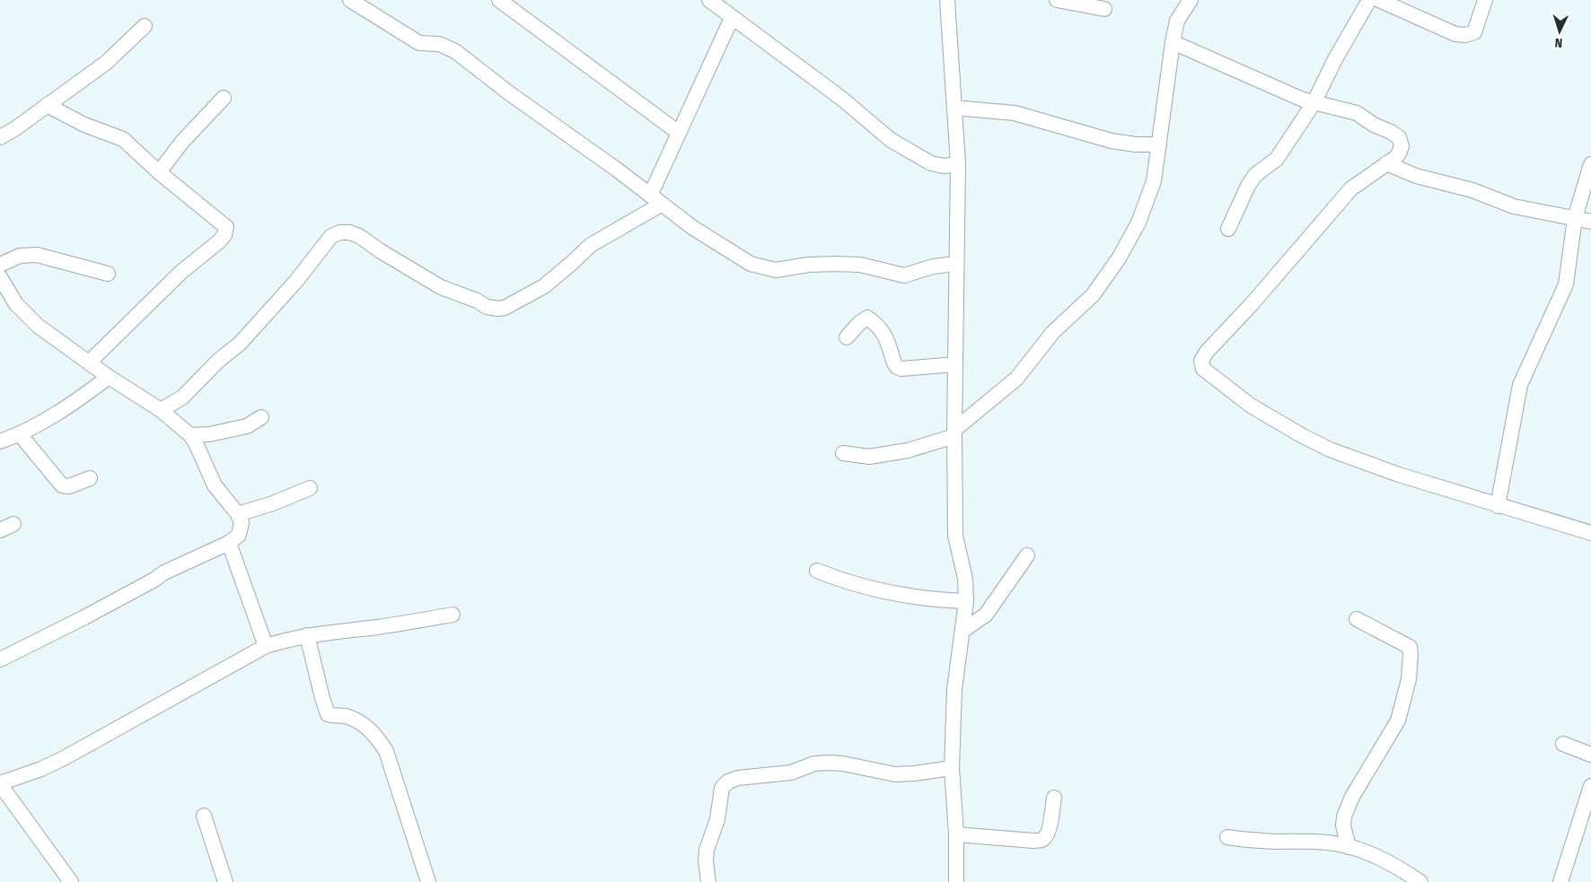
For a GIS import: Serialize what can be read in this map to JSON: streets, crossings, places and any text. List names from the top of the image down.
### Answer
{
  "north": "bottom"
}
